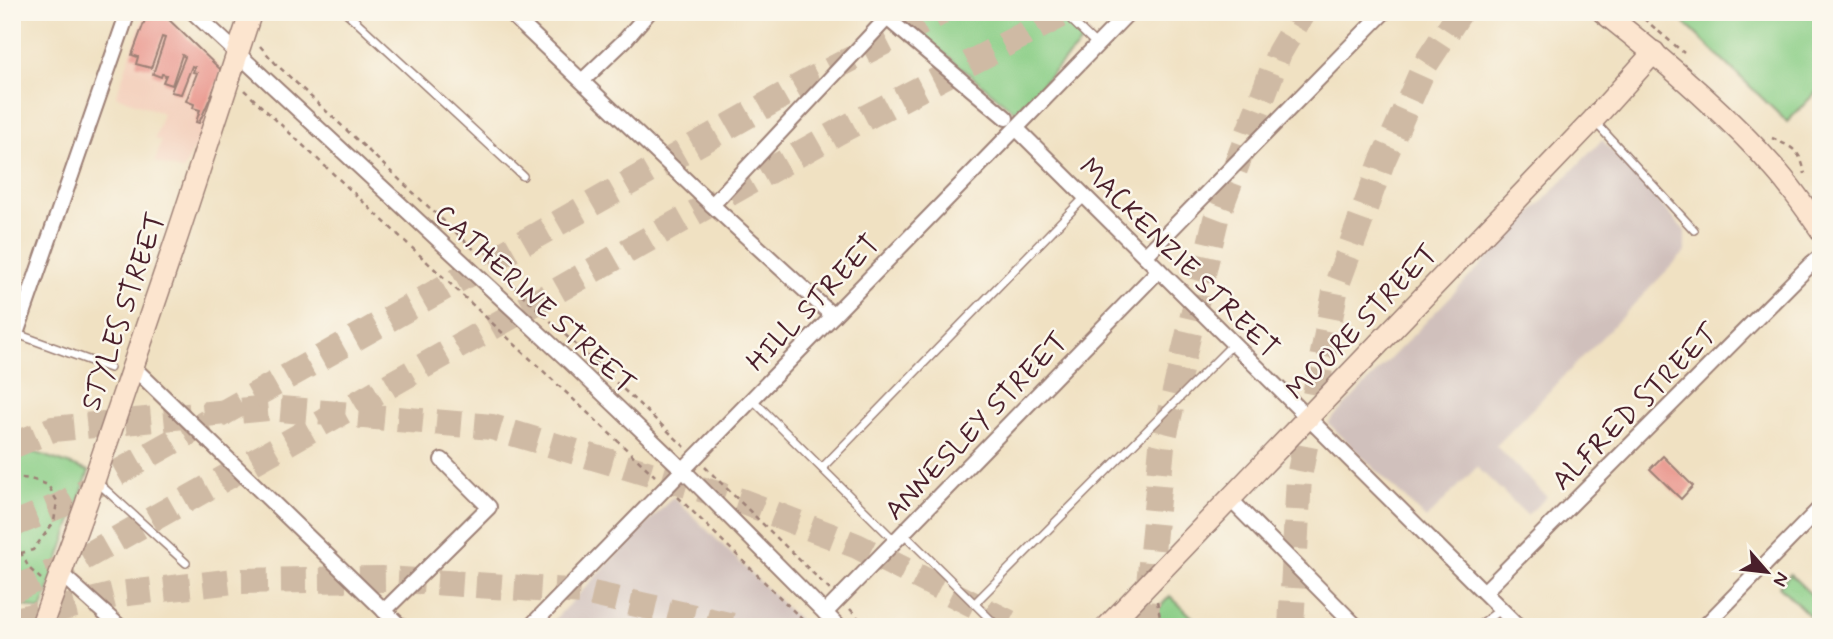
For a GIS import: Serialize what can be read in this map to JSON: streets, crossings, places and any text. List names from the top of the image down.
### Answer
{
  "streets": {
    "main road": ["STYLES STREET", "MOORE STREET"],
    "street": [
      "MACKENZIE STREET",
      "CATHERINE STREET",
      "HILL STREET",
      "ALFRED STREET",
      "ANNESLEY STREET"
    ]
  },
  "crossings": [
    ["MACKENZIE STREET", "HILL STREET"],
    ["MACKENZIE STREET", "MOORE STREET"],
    ["MACKENZIE STREET", "ALFRED STREET"],
    ["MACKENZIE STREET", "ANNESLEY STREET"],
    ["CATHERINE STREET", "HILL STREET"],
    ["CATHERINE STREET", "STYLES STREET"],
    ["CATHERINE STREET", "ANNESLEY STREET"]
  ],
  "north": "bottom right"
}
